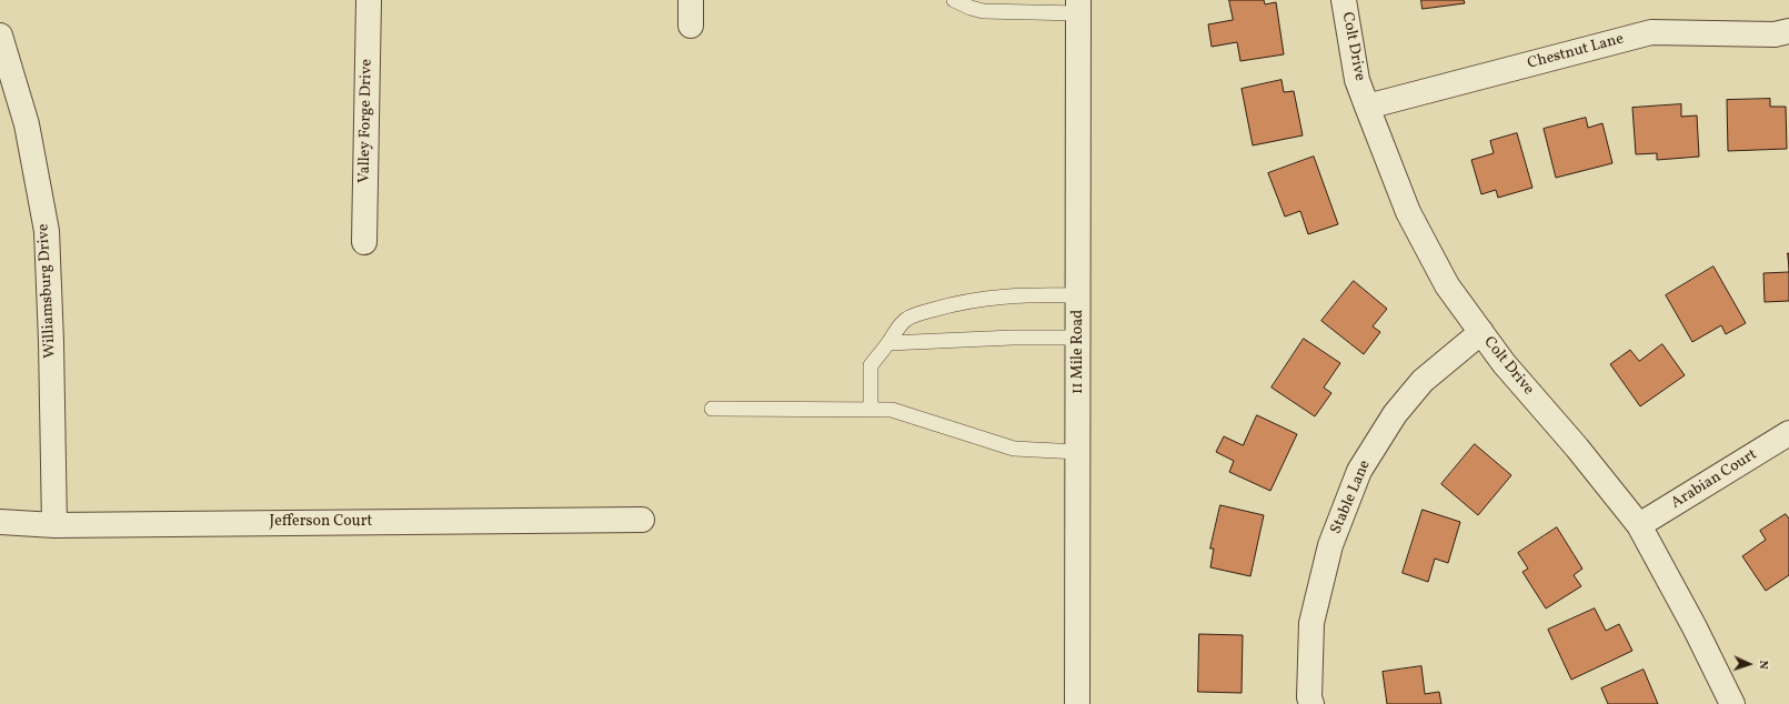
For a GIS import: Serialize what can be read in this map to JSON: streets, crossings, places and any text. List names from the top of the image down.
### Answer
{
  "streets": {
    "street": [
      "Colt Drive",
      "Chestnut Lane",
      "Valley Forge Drive",
      "Williamsburg Drive",
      "11 Mile Road",
      "Arabian Court",
      "Stable Lane",
      "Jefferson Court"
    ]
  },
  "crossings": [
    ["Colt Drive", "Chestnut Lane"],
    ["Colt Drive", "Arabian Court"],
    ["Colt Drive", "Stable Lane"],
    ["Williamsburg Drive", "Jefferson Court"]
  ],
  "north": "right"
}
